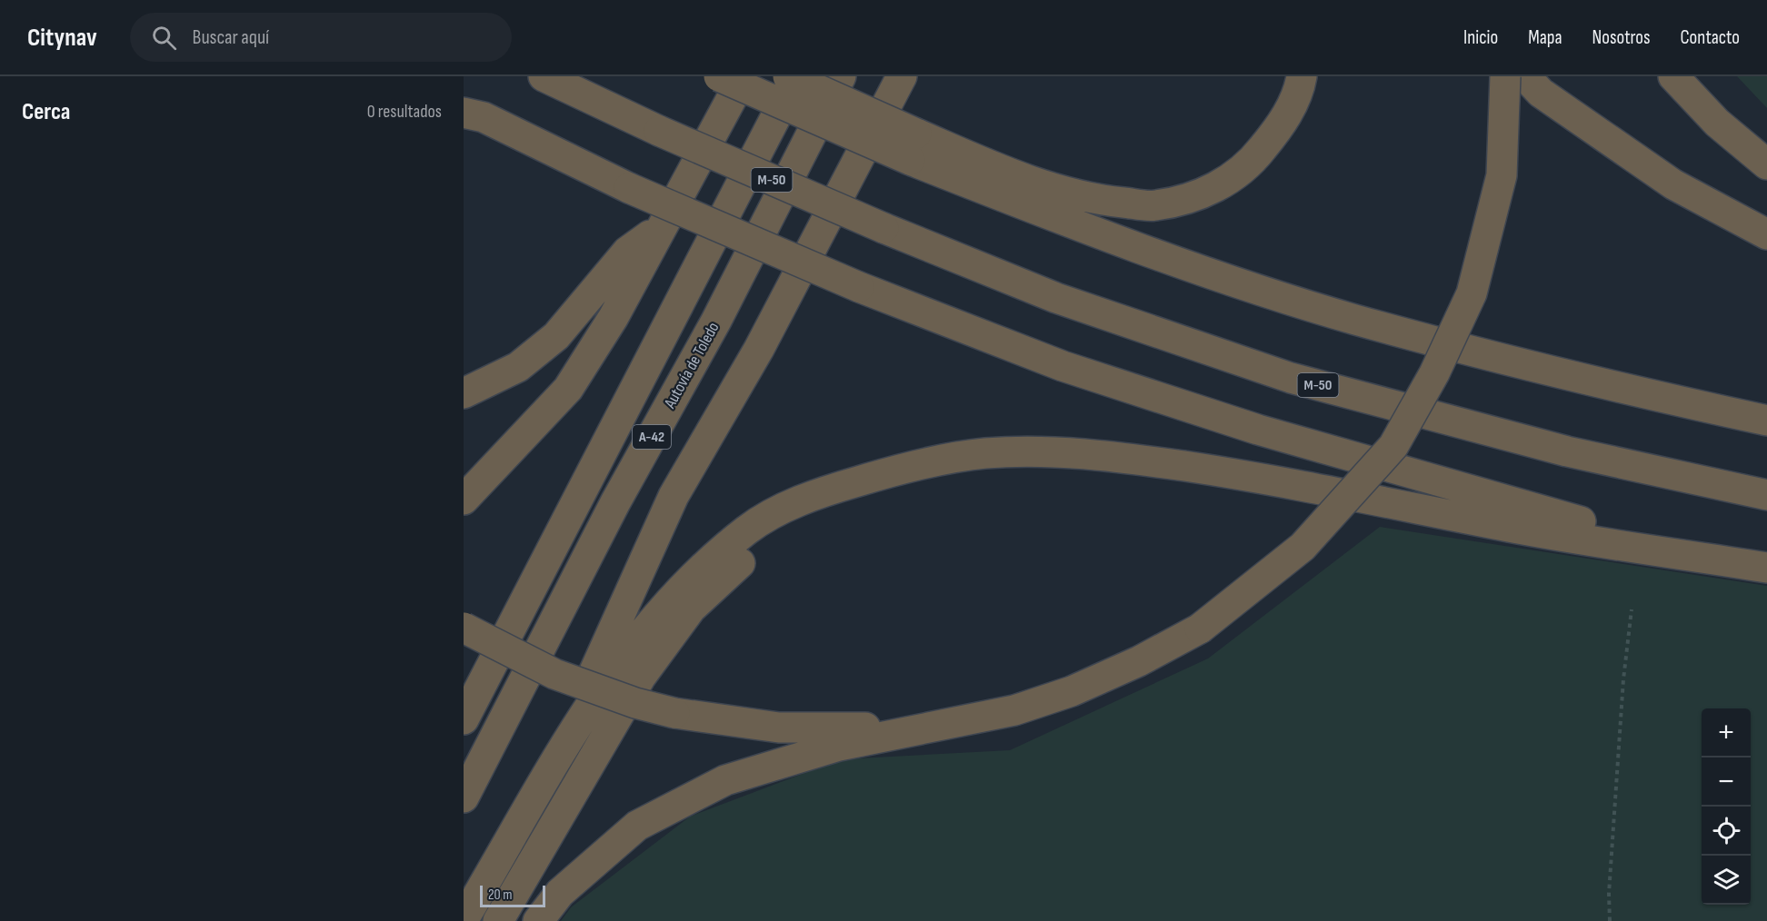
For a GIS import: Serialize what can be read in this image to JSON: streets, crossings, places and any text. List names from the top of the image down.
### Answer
{
  "streets": {
    "highway": ["M-50", "Autovía de Toledo", "A-42"]
  },
  "scale_bar": "20 m",
  "page": {
    "header": "Citynav",
    "search": "Buscar aquí",
    "nav": [
      "Inicio",
      "Mapa",
      "Nosotros",
      "Contacto"
    ],
    "heading": ["Cerca", "0 resultados"],
    "map_buttons": ["+", "−"],
    "scale": "20 m"
  }
}
